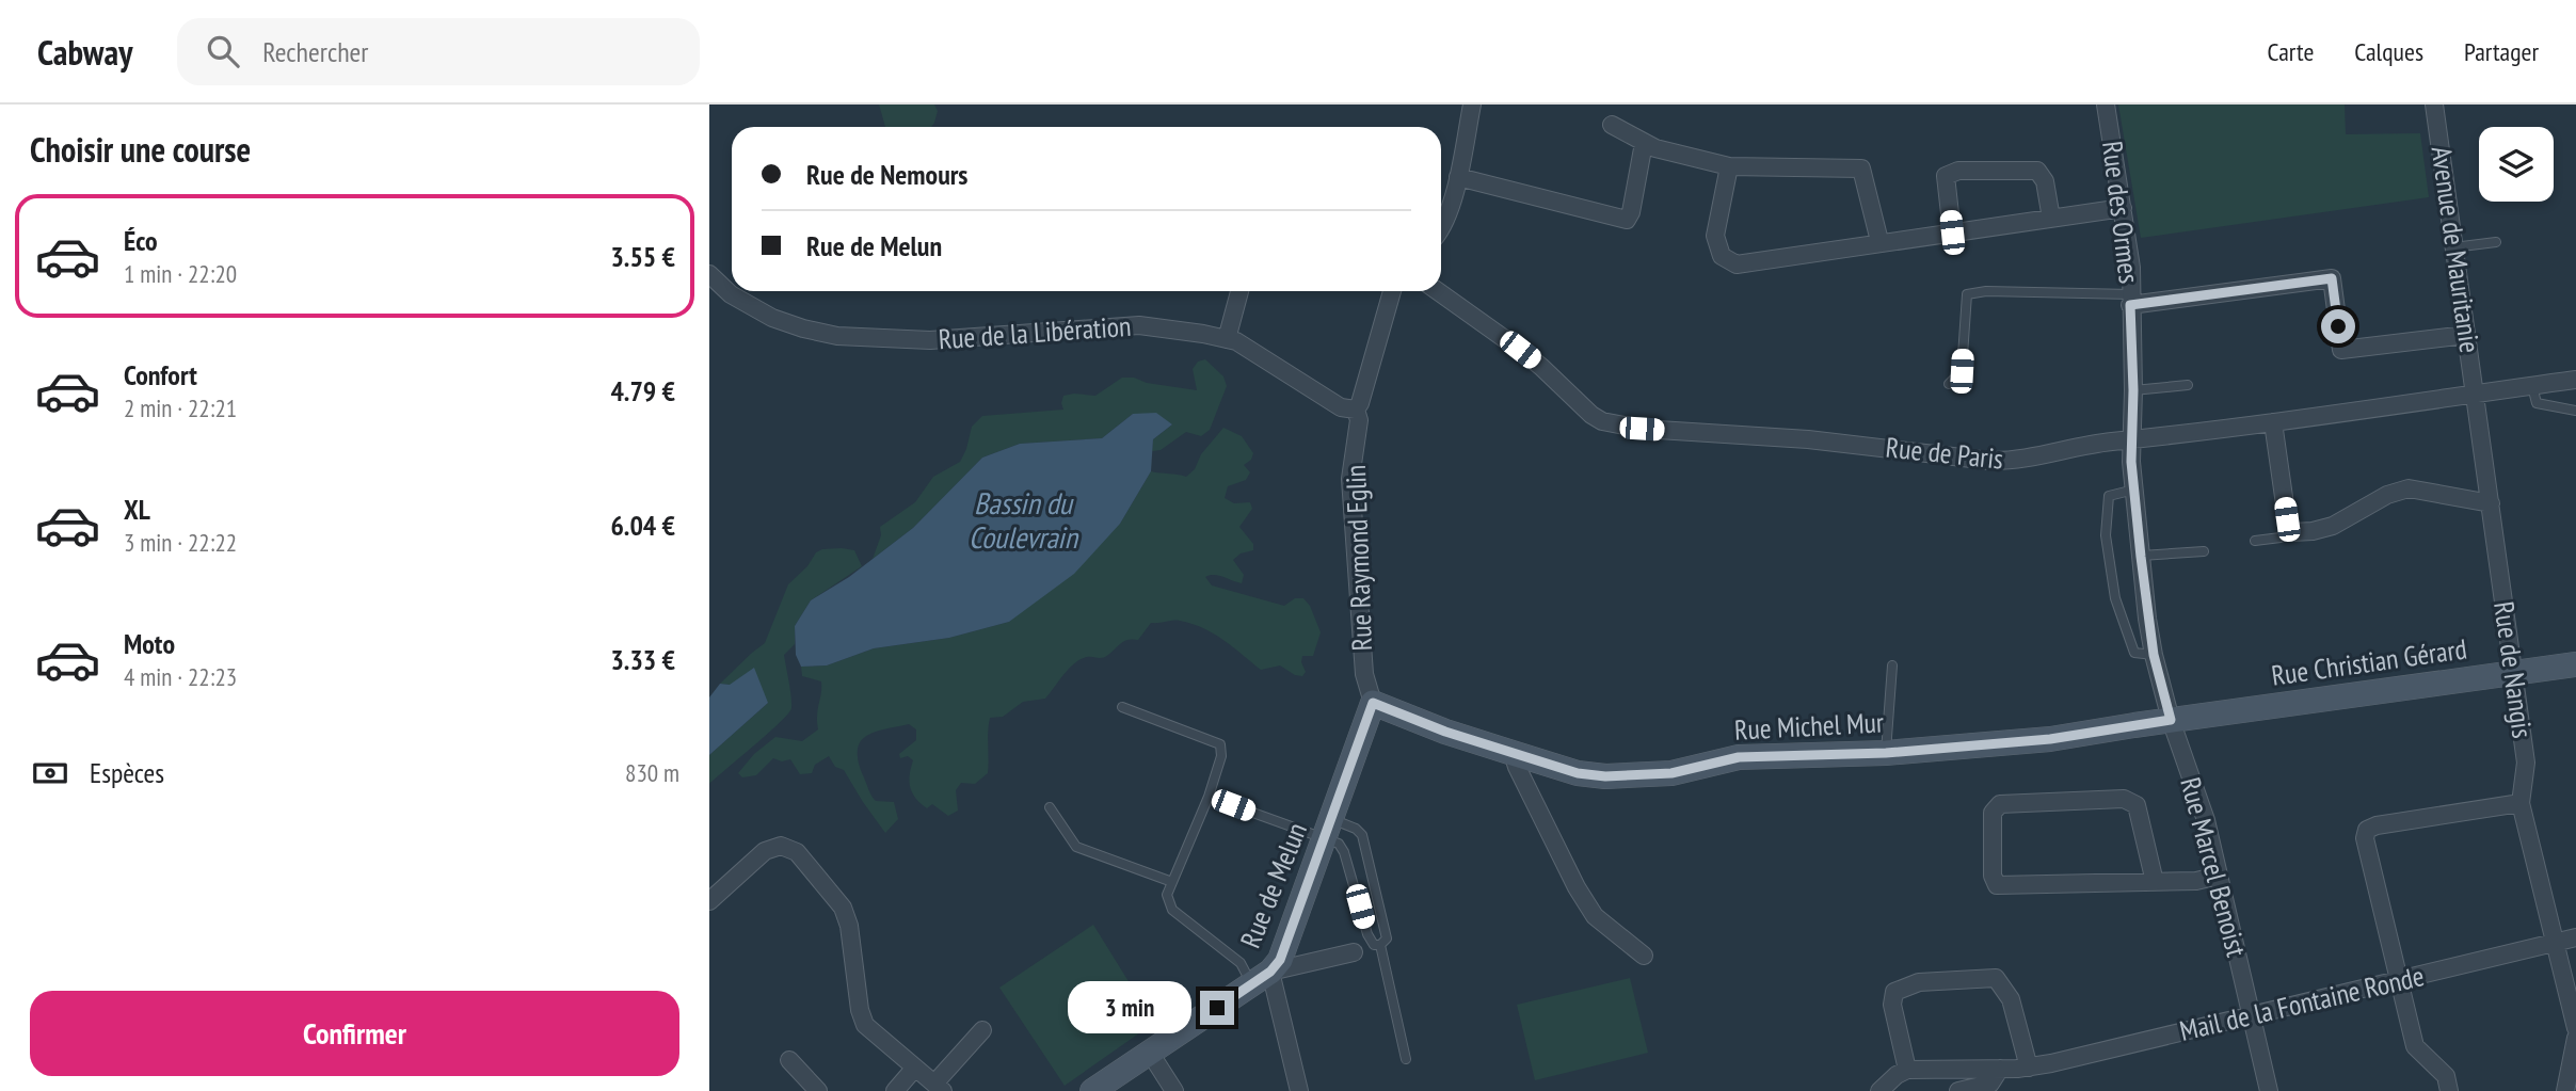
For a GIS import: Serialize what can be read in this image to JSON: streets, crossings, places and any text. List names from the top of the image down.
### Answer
{
  "streets": {
    "street": [
      "Rue des Ormes",
      "Avenue de Mauritanie",
      "Rue de la Libération",
      "Rue de Paris",
      "Rue Raymond Eglin",
      "Rue Christian Gérard",
      "Rue de Nangis",
      "Rue Michel Mur",
      "Rue Marcel Benoist",
      "Rue de Melun",
      "Mail de la Fontaine Ronde"
    ]
  },
  "crossings": [
    ["Rue des Ormes", "Rue de Paris"],
    ["Rue des Ormes", "Rue Christian Gérard"],
    ["Rue des Ormes", "Rue Michel Mur"],
    ["Rue des Ormes", "Rue Marcel Benoist"],
    ["Avenue de Mauritanie", "Rue de Paris"],
    ["Avenue de Mauritanie", "Rue de Nangis"],
    ["Rue de la Libération", "Rue Raymond Eglin"],
    ["Rue de Paris", "Rue de Nangis"],
    ["Rue Raymond Eglin", "Rue Michel Mur"],
    ["Rue Raymond Eglin", "Rue de Melun"],
    ["Rue Christian Gérard", "Rue de Nangis"],
    ["Rue Christian Gérard", "Rue Michel Mur"],
    ["Rue Christian Gérard", "Rue Marcel Benoist"],
    ["Rue de Nangis", "Mail de la Fontaine Ronde"],
    ["Rue Michel Mur", "Rue Marcel Benoist"],
    ["Rue Michel Mur", "Rue de Melun"],
    ["Rue Marcel Benoist", "Mail de la Fontaine Ronde"]
  ],
  "water": ["Bassin du Coulevrain"],
  "page": {
    "header": "Cabway",
    "search": "Rechercher",
    "nav": ["Carte", "Calques", "Partager"],
    "heading": "Choisir une course",
    "banner": ["Rue de Nemours", "Rue de Melun"],
    "list": [
      {
        "name": "Éco",
        "note": "1 min · 22:20",
        "value": "3.55 €"
      },
      {
        "name": "Confort",
        "note": "2 min · 22:21",
        "value": "4.79 €"
      },
      {
        "name": "XL",
        "note": "3 min · 22:22",
        "value": "6.04 €"
      },
      {
        "name": "Moto",
        "note": "4 min · 22:23",
        "value": "3.33 €"
      }
    ],
    "pay": ["Espèces", "830 m"],
    "buttons": "Confirmer",
    "bubble": "3 min"
  }
}
